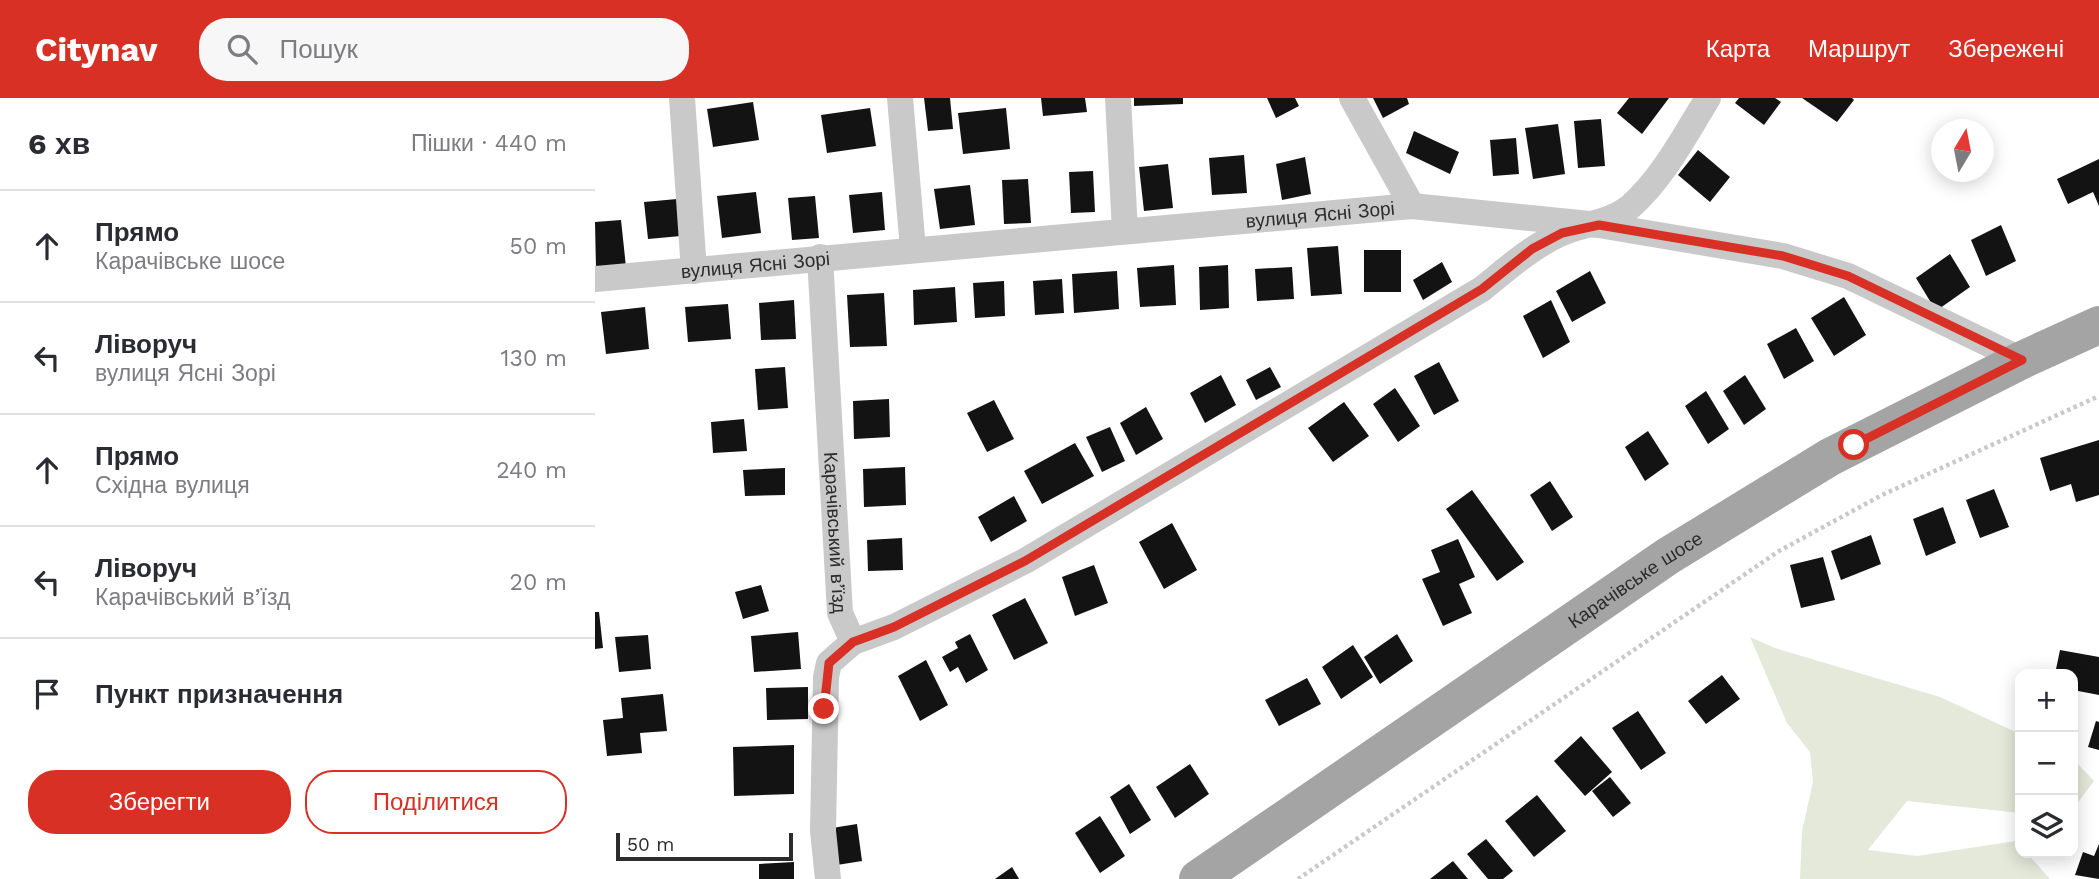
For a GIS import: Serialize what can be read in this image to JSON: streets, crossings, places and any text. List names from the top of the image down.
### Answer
{
  "streets": {
    "main road": ["Карачівське шосе"],
    "street": ["вулиця Ясні Зорі", "Карачівський в’їзд"]
  },
  "crossings": [
    ["вулиця Ясні Зорі", "Карачівський в’їзд"],
    ["вулиця Ясні Зорі", "Карачівське шосе"]
  ],
  "scale_bar": "50 m",
  "north": "top",
  "page": {
    "header": "Citynav",
    "search": "Пошук",
    "nav": ["Карта", "Маршрут", "Збережені"],
    "heading": ["6 хв", "Пішки · 440 m"],
    "list": [
      ["Прямо", "Карачівське шосе", "50 m"],
      ["Ліворуч", "вулиця Ясні Зорі", "130 m"],
      ["Прямо", "Східна вулиця", "240 m"],
      ["Ліворуч", "Карачівський в’їзд", "20 m"],
      "Пункт призначення"
    ],
    "map_buttons": ["+", "−"],
    "buttons": ["Зберегти", "Поділитися"],
    "scale": "50 m"
  }
}
